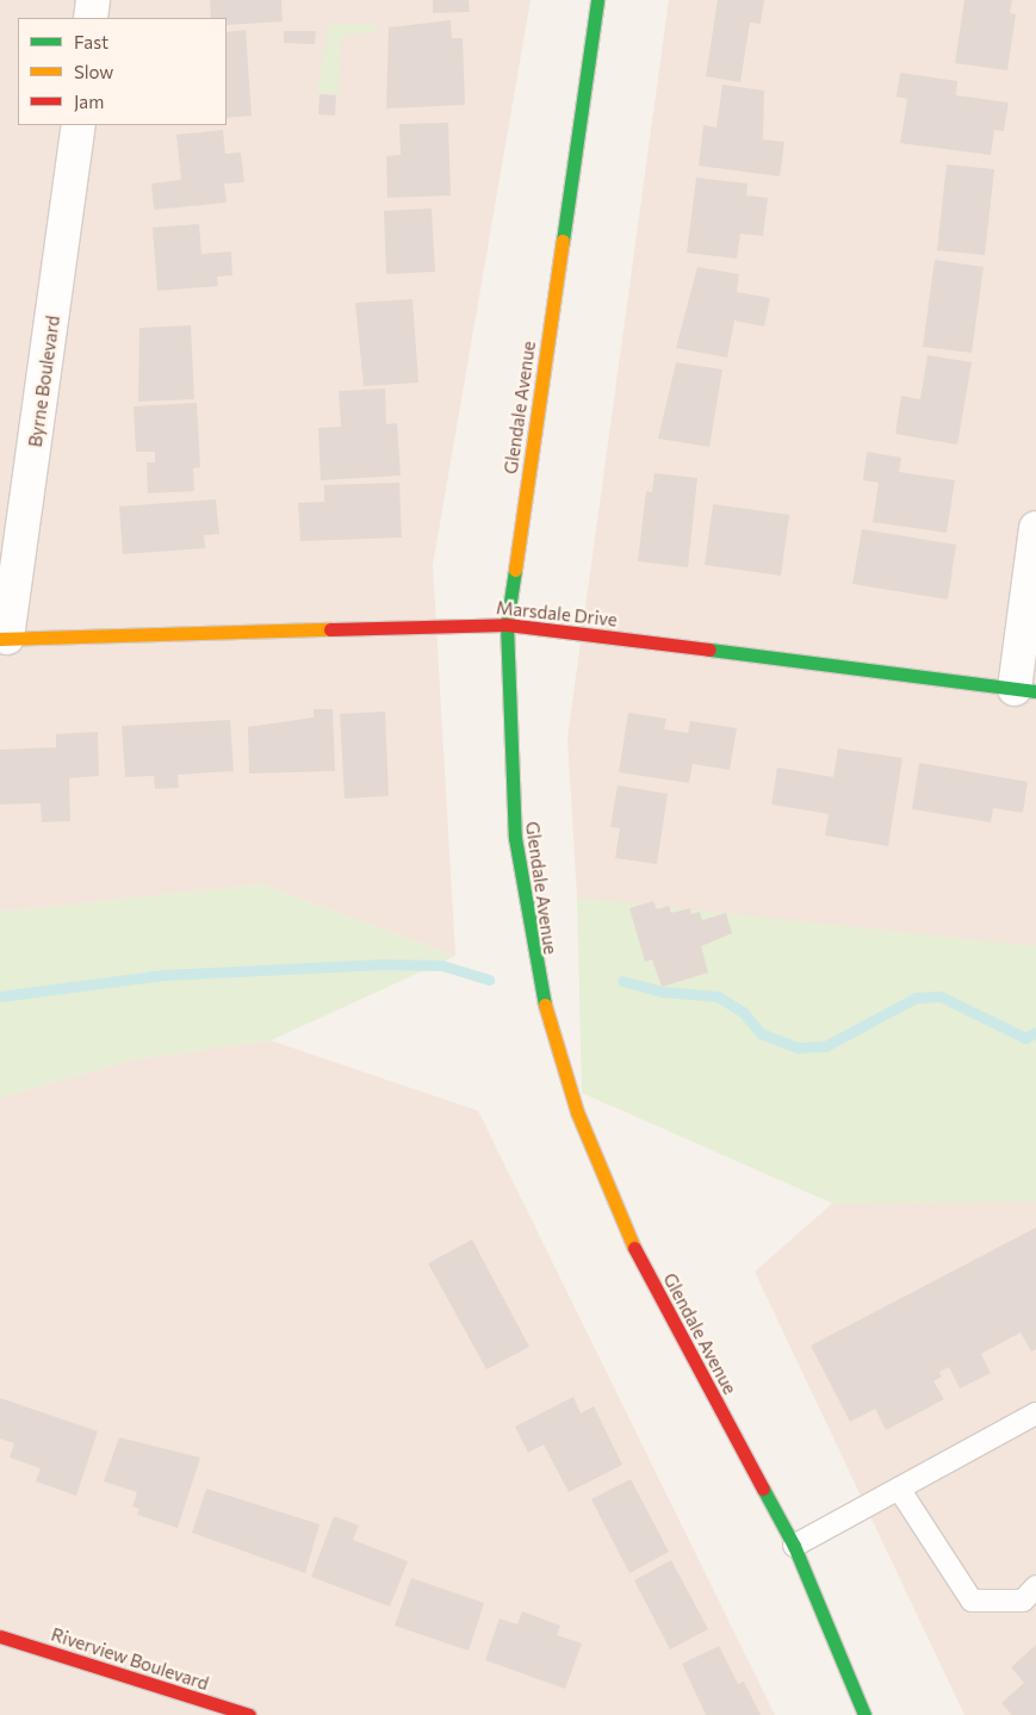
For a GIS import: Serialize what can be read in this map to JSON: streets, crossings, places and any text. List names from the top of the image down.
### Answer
{
  "streets": {
    "main road": ["Glendale Avenue", "Marsdale Drive", "Riverview Boulevard"],
    "street": ["Byrne Boulevard"]
  },
  "crossings": [
    ["Byrne Boulevard", "Marsdale Drive"],
    ["Glendale Avenue", "Marsdale Drive"]
  ],
  "legend": ["Fast", "Slow", "Jam"]
}
